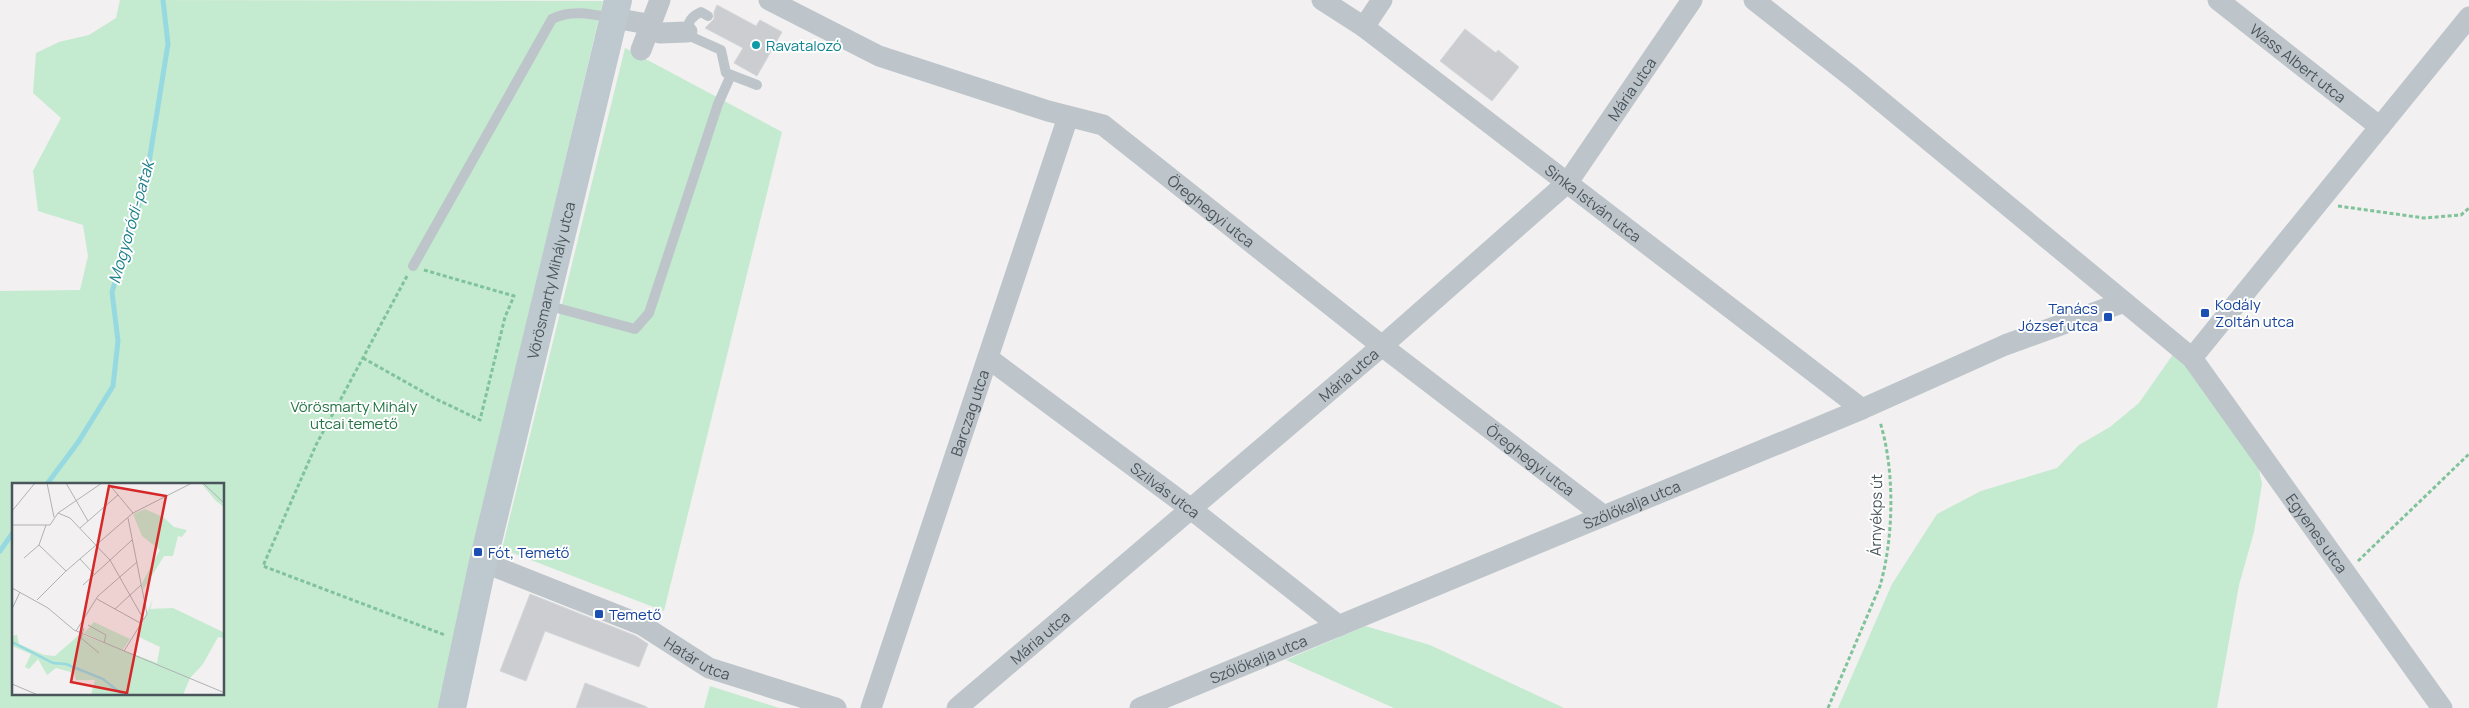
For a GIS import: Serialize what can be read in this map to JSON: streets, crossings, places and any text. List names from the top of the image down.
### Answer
{
  "streets": {
    "main road": ["Vörösmarty Mihály utca"],
    "street": [
      "Wass Albert utca",
      "Mária utca",
      "Sinka István utca",
      "Öreghegyi utca",
      "Barczag utca",
      "Szilvás utca",
      "Szőlőkalja utca",
      "Egyenes utca",
      "Határ utca"
    ],
    "path": ["Árnyékps út"]
  },
  "crossings": [
    ["Mária utca", "Sinka István utca"],
    ["Mária utca", "Öreghegyi utca"],
    ["Mária utca", "Szilvás utca"],
    ["Sinka István utca", "Szőlőkalja utca"],
    ["Sinka István utca", "Árnyékps út"],
    ["Öreghegyi utca", "Barczag utca"],
    ["Öreghegyi utca", "Szőlőkalja utca"],
    ["Vörösmarty Mihály utca", "Határ utca"],
    ["Barczag utca", "Szilvás utca"],
    ["Szilvás utca", "Szőlőkalja utca"],
    ["Szőlőkalja utca", "Árnyékps út"]
  ],
  "water": ["Mogyoródi-patak"],
  "parks": ["Vörösmarty Mihály utcai temető"],
  "places": {
    "other": ["Ravatalozó"],
    "transit": [
      "Kodály Zoltán utca",
      "Tanács József utca",
      "Fót, Temető",
      "Temető"
    ]
  }
}
